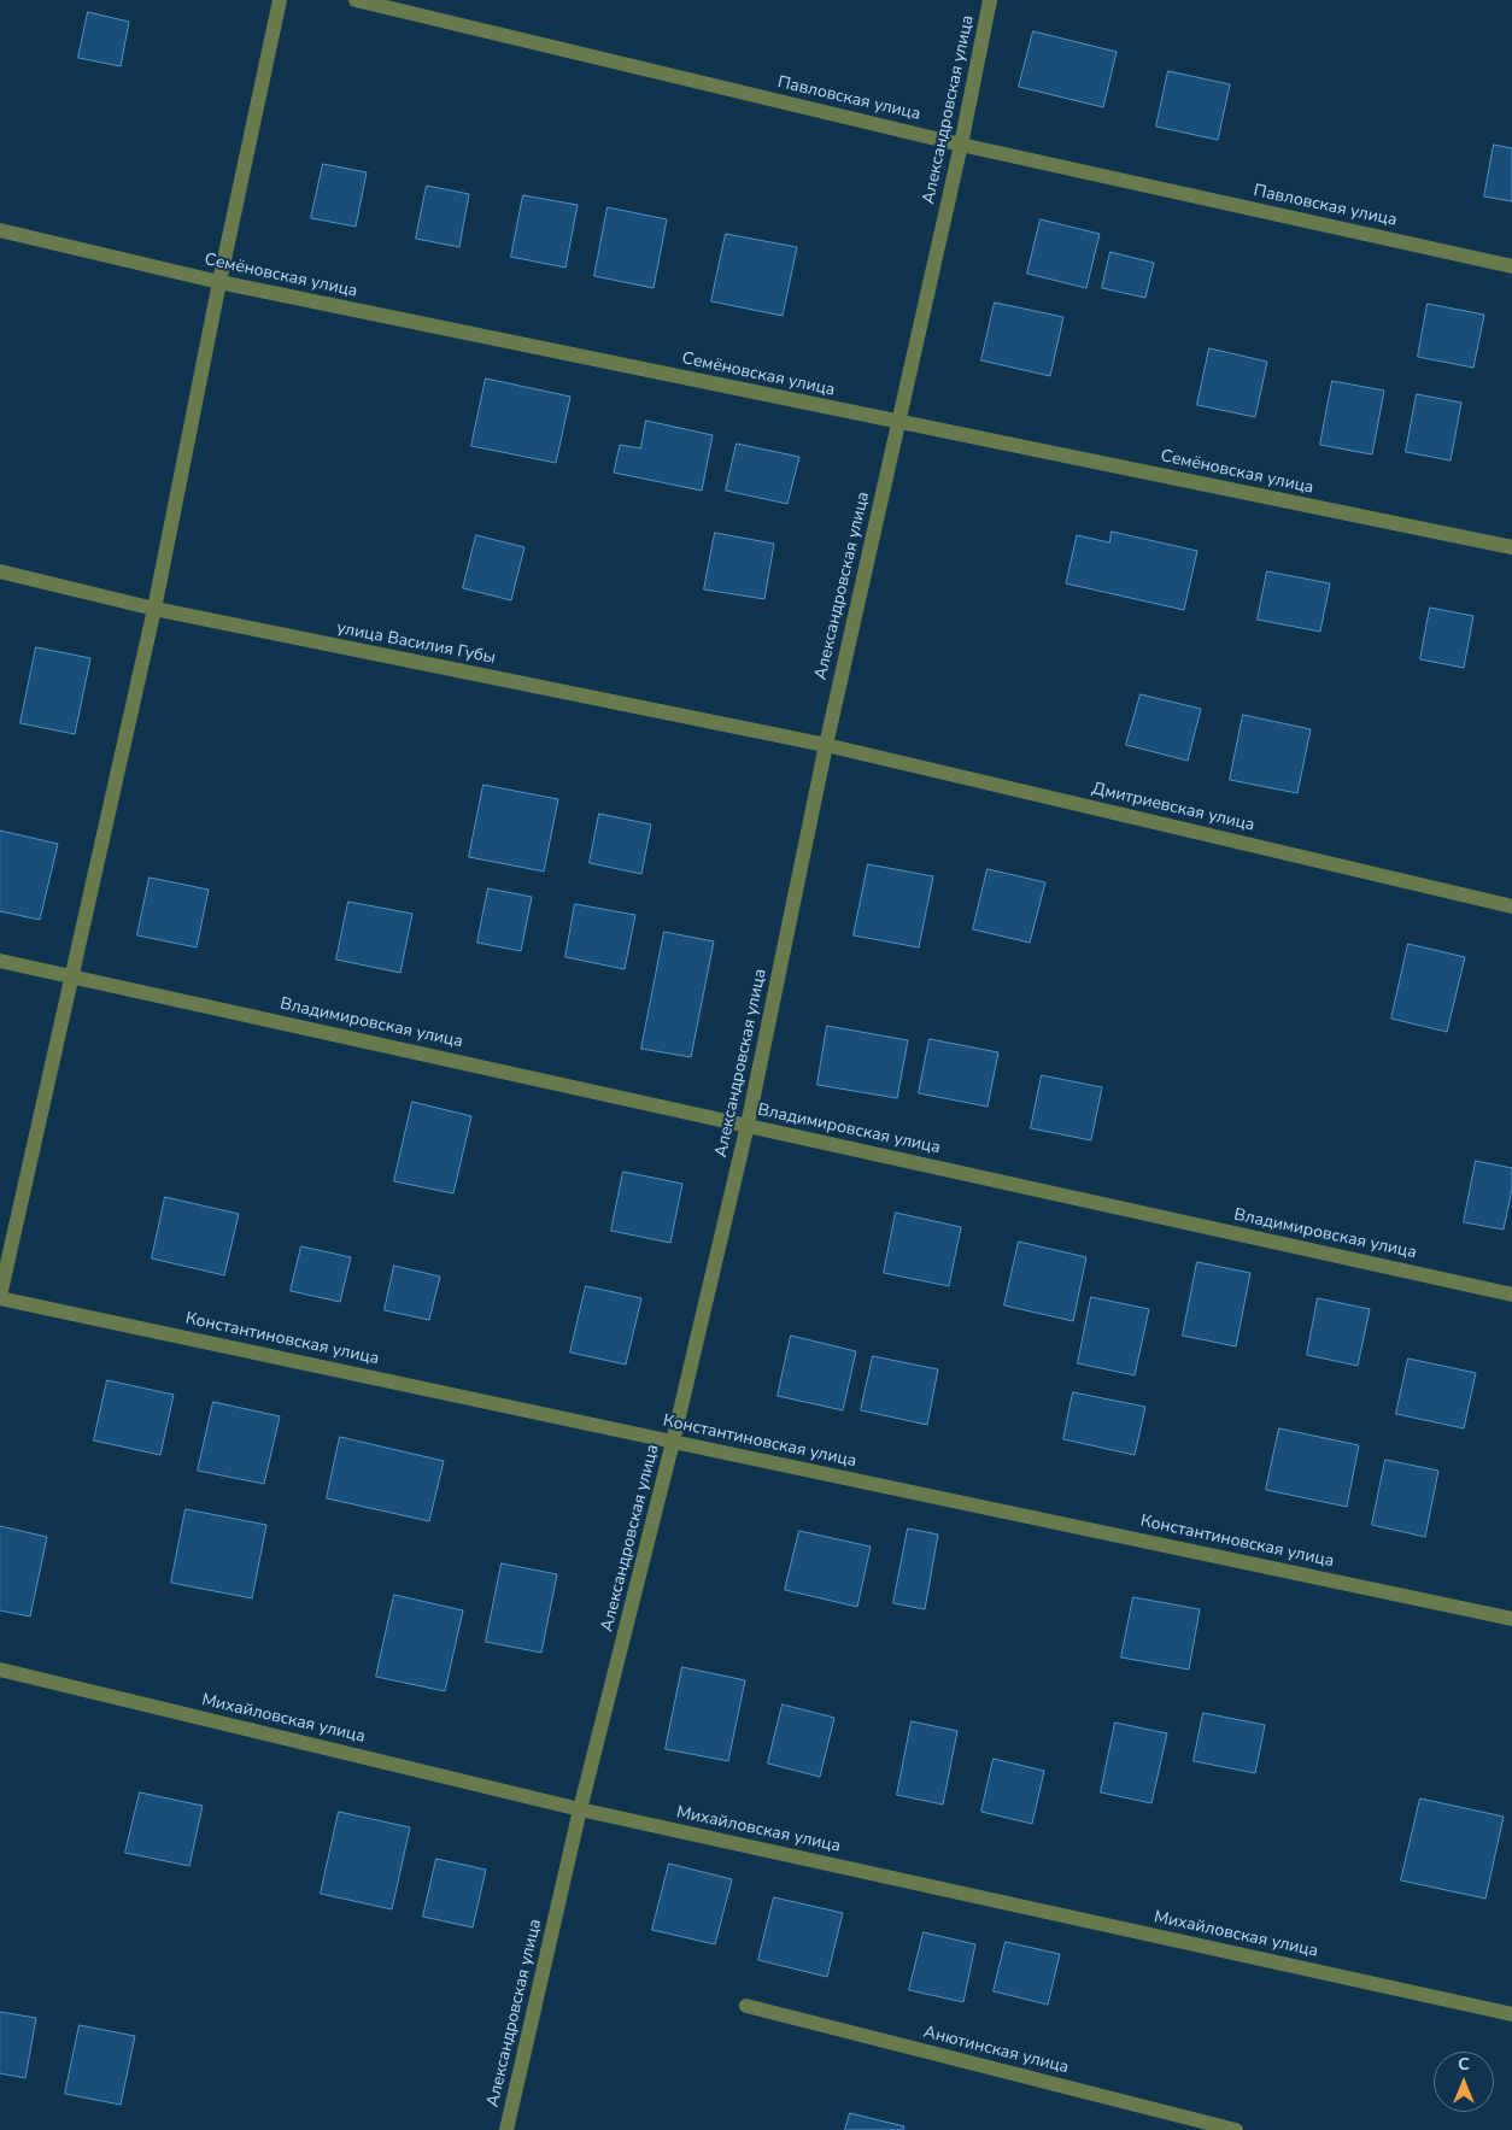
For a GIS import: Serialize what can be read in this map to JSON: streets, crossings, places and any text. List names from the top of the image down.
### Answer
{
  "streets": {
    "street": [
      "Павловская улица",
      "Александровская улица",
      "Семёновская улица",
      "улица Василия Губы",
      "Дмитриевская улица",
      "Владимировская улица",
      "Константиновская улица",
      "Михайловская улица",
      "Анютинская улица"
    ]
  },
  "crossings": [
    ["Павловская улица", "Александровская улица"],
    ["Александровская улица", "Семёновская улица"],
    ["Александровская улица", "улица Василия Губы"],
    ["Александровская улица", "Дмитриевская улица"],
    ["Александровская улица", "Владимировская улица"],
    ["Александровская улица", "Константиновская улица"],
    ["Александровская улица", "Михайловская улица"],
    ["улица Василия Губы", "Дмитриевская улица"]
  ],
  "north": "top"
}
